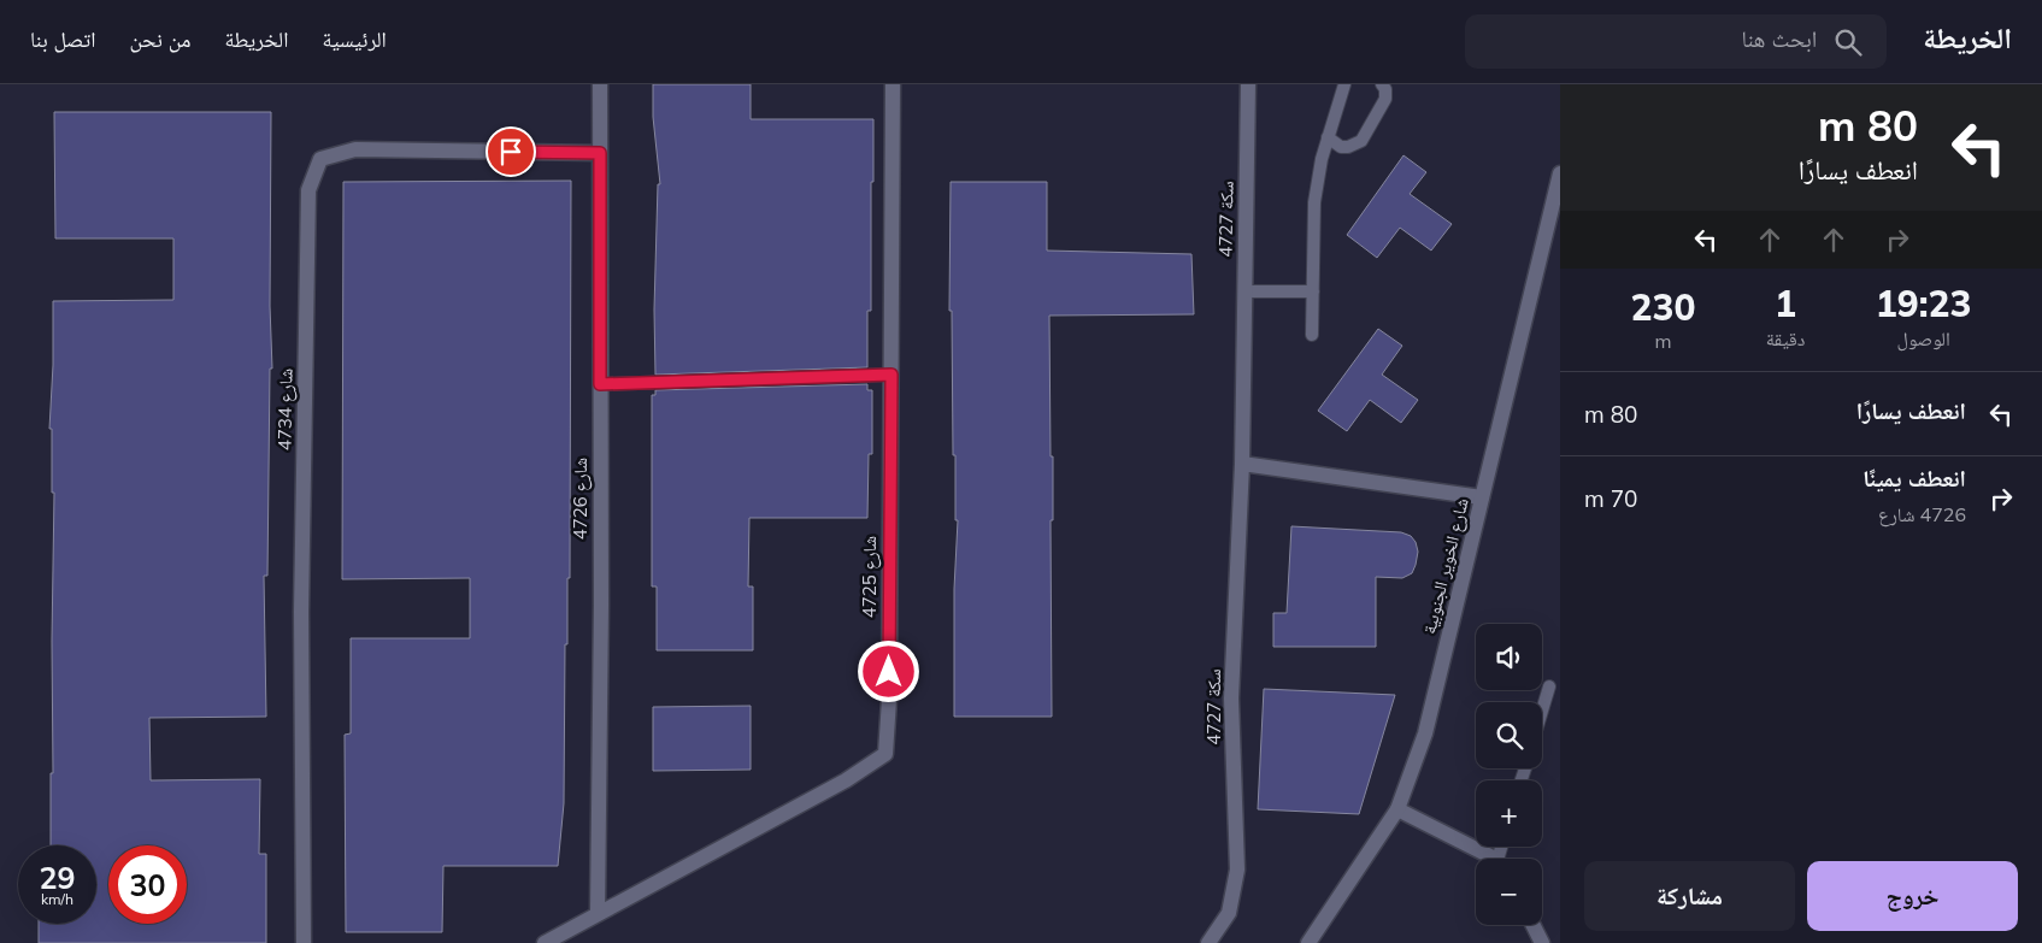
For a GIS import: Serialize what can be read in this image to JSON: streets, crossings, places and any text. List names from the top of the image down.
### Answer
{
  "streets": {
    "street": [
      "سكة 4727",
      "4734 شارع",
      "4726 شارع",
      "شارع الخوير الجنوبية",
      "4725 شارع"
    ]
  },
  "crossings": [
    ["4734 شارع", "4726 شارع"],
    ["4726 شارع", "4725 شارع"]
  ],
  "page": {
    "header": "الخريطة",
    "search": "ابحث هنا",
    "nav": [
      "الرئيسية",
      "الخريطة",
      "من نحن",
      "اتصل بنا"
    ],
    "turn": ["80 m", "انعطف يسارًا"],
    "eta": [
      "19:23",
      "الوصول",
      "1",
      "دقيقة",
      "230",
      "m"
    ],
    "list": [
      {
        "name": "انعطف يسارًا",
        "value": "80 m"
      },
      {
        "name": "انعطف يمينًا",
        "note": "4726 شارع",
        "value": "70 m"
      }
    ],
    "map_buttons": ["+", "−"],
    "speed": "29 km/h",
    "limit": "30",
    "buttons": ["خروج", "مشاركة"]
  }
}
